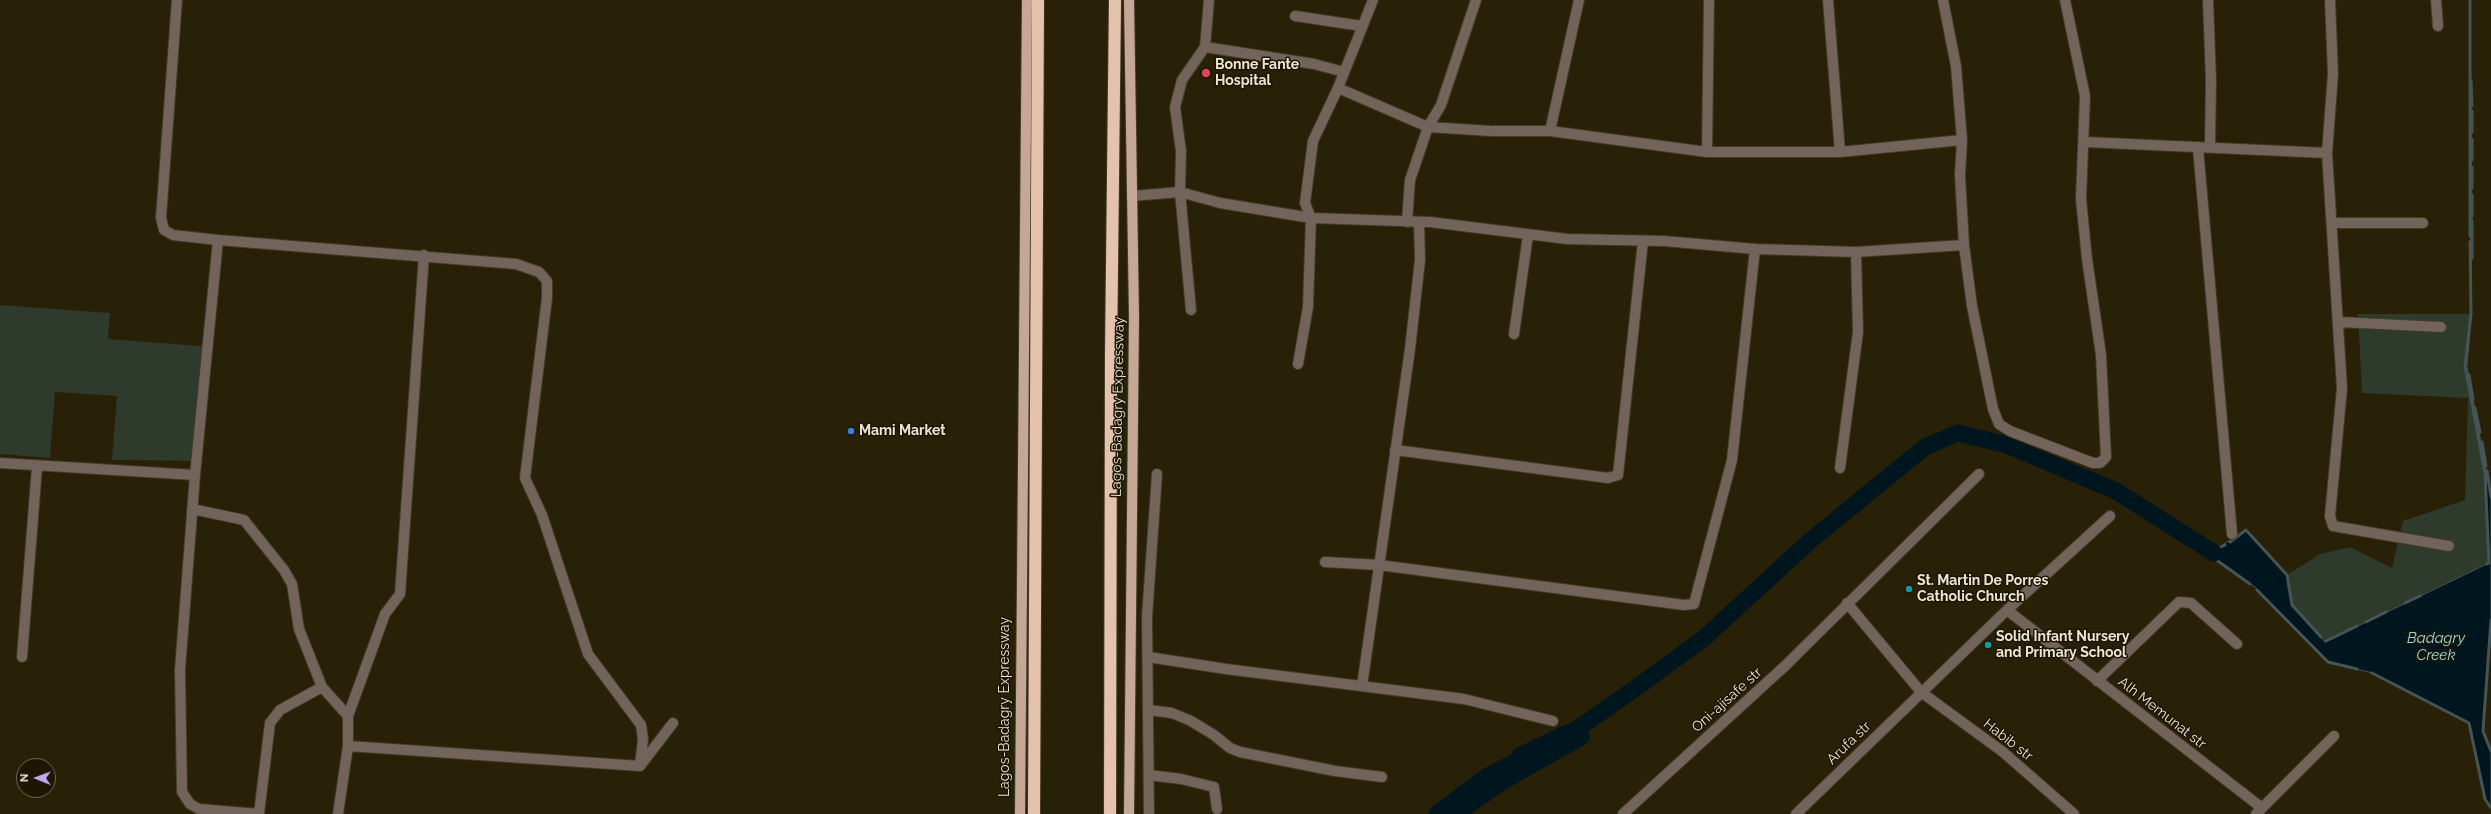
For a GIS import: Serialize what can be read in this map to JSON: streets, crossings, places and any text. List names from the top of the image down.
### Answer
{
  "streets": {
    "highway": ["Lagos-Badagry Expressway"],
    "street": [
      "Oni-ajisafe str",
      "Alh Memunat str",
      "Habib str",
      "Arufa str"
    ]
  },
  "crossings": [
    ["Habib str", "Arufa str"]
  ],
  "water": ["Badagry Creek"],
  "places": [
    "Bonne Fante Hospital",
    "Mami Market",
    "St. Martin De Porres Catholic Church",
    "Solid Infant Nursery and Primary School"
  ],
  "north": "left"
}
